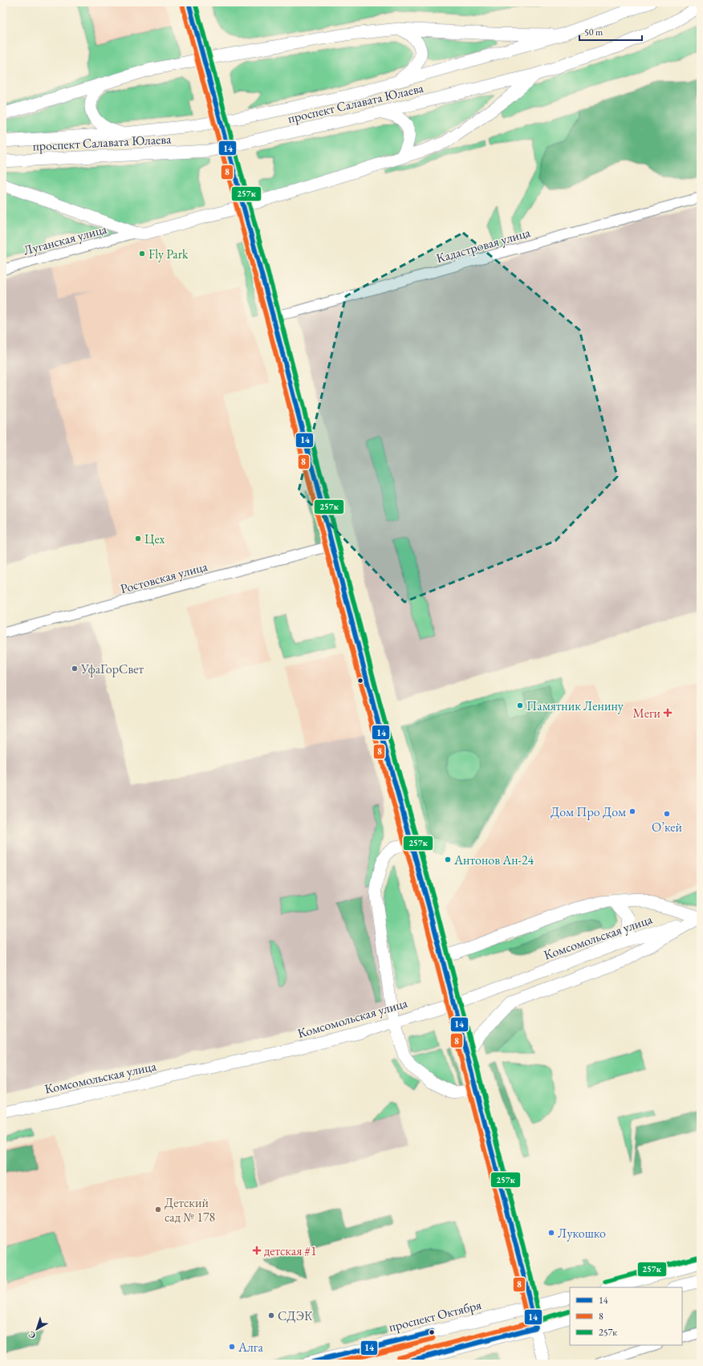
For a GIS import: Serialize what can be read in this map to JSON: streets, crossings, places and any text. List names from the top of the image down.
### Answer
{
  "streets": {
    "main road": ["проспект Салавата Юлаева", "Комсомольская улица", "проспект Октября"],
    "street": ["Луганская улица", "Кадастровая улица", "Ростовская улица"]
  },
  "places": {
    "other": [
      "Fly Park",
      "Цех",
      "УфаГорСвет",
      "Памятник Ленину",
      "Дом Про Дом",
      "О’кей",
      "Антонов Ан-24",
      "Детский сад № 178",
      "Лукошко",
      "СДЭК",
      "Алга"
    ],
    "health": ["Меги", "детская #1"]
  },
  "lines": ["transit line 14", "transit line 257к", "transit line 8"],
  "legend": ["14", "8", "257к"],
  "scale_bar": "50 m",
  "north": "bottom left"
}
